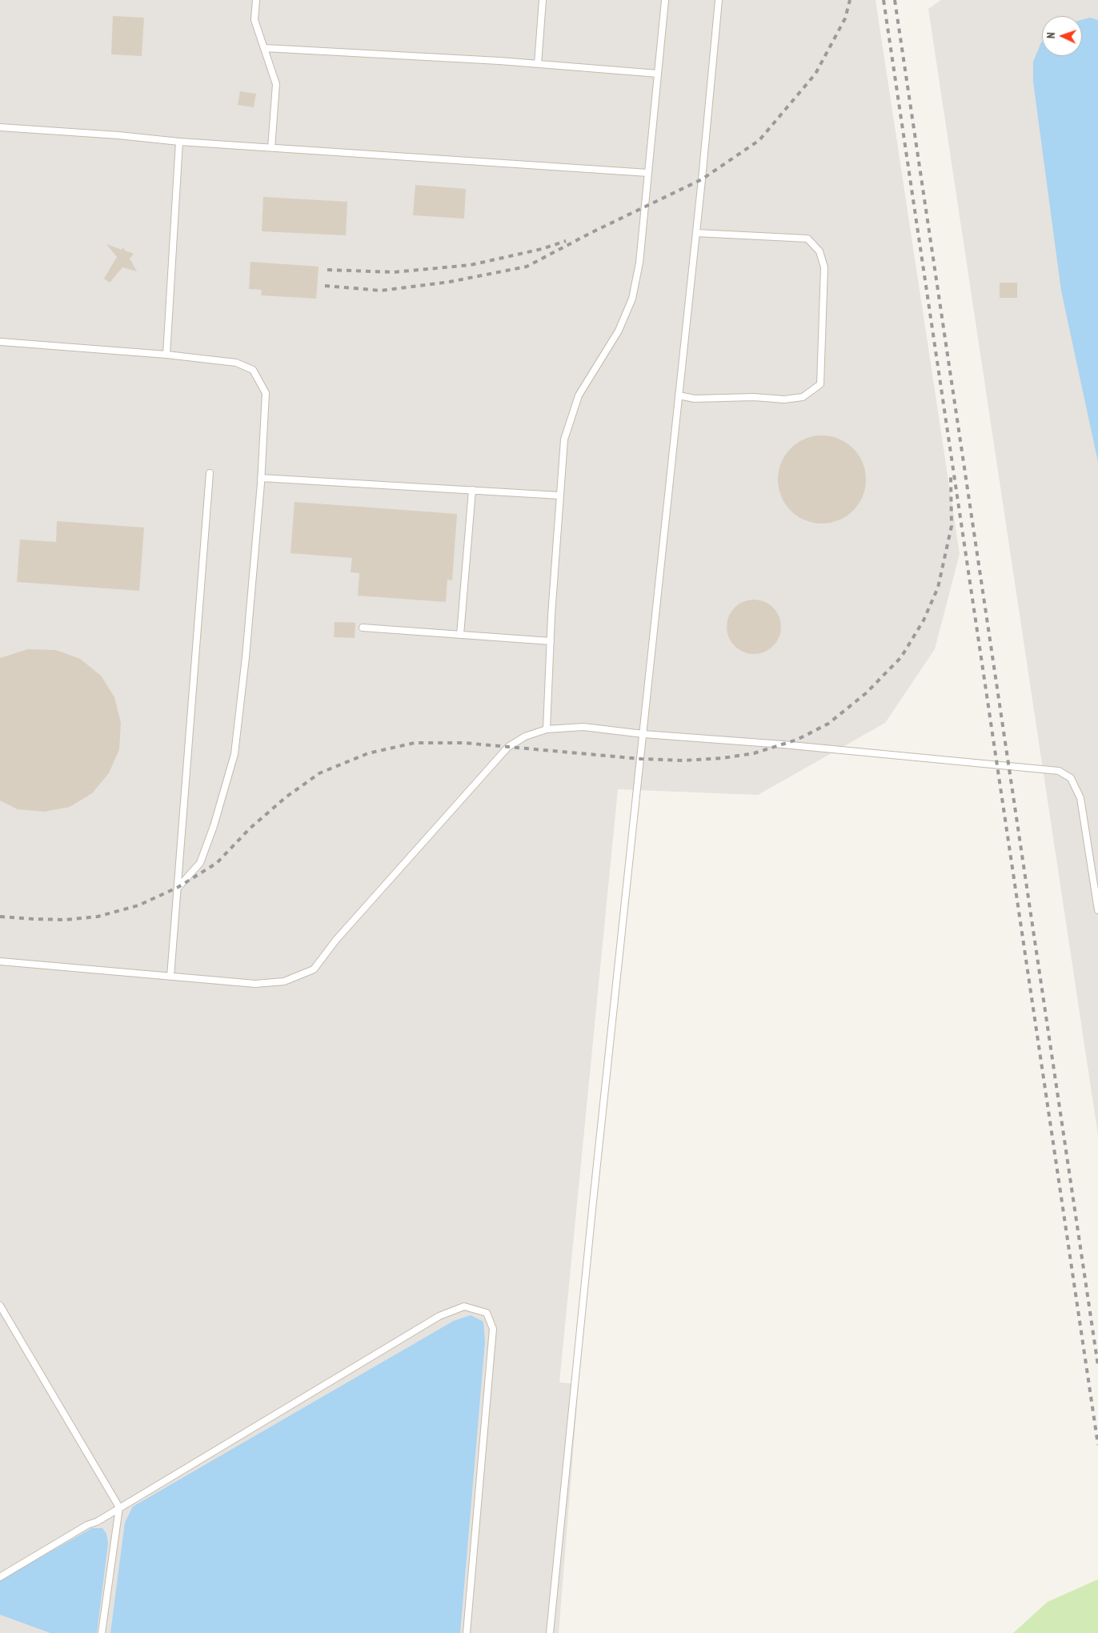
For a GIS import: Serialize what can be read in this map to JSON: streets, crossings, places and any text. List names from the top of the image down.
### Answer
{
  "north": "left"
}
